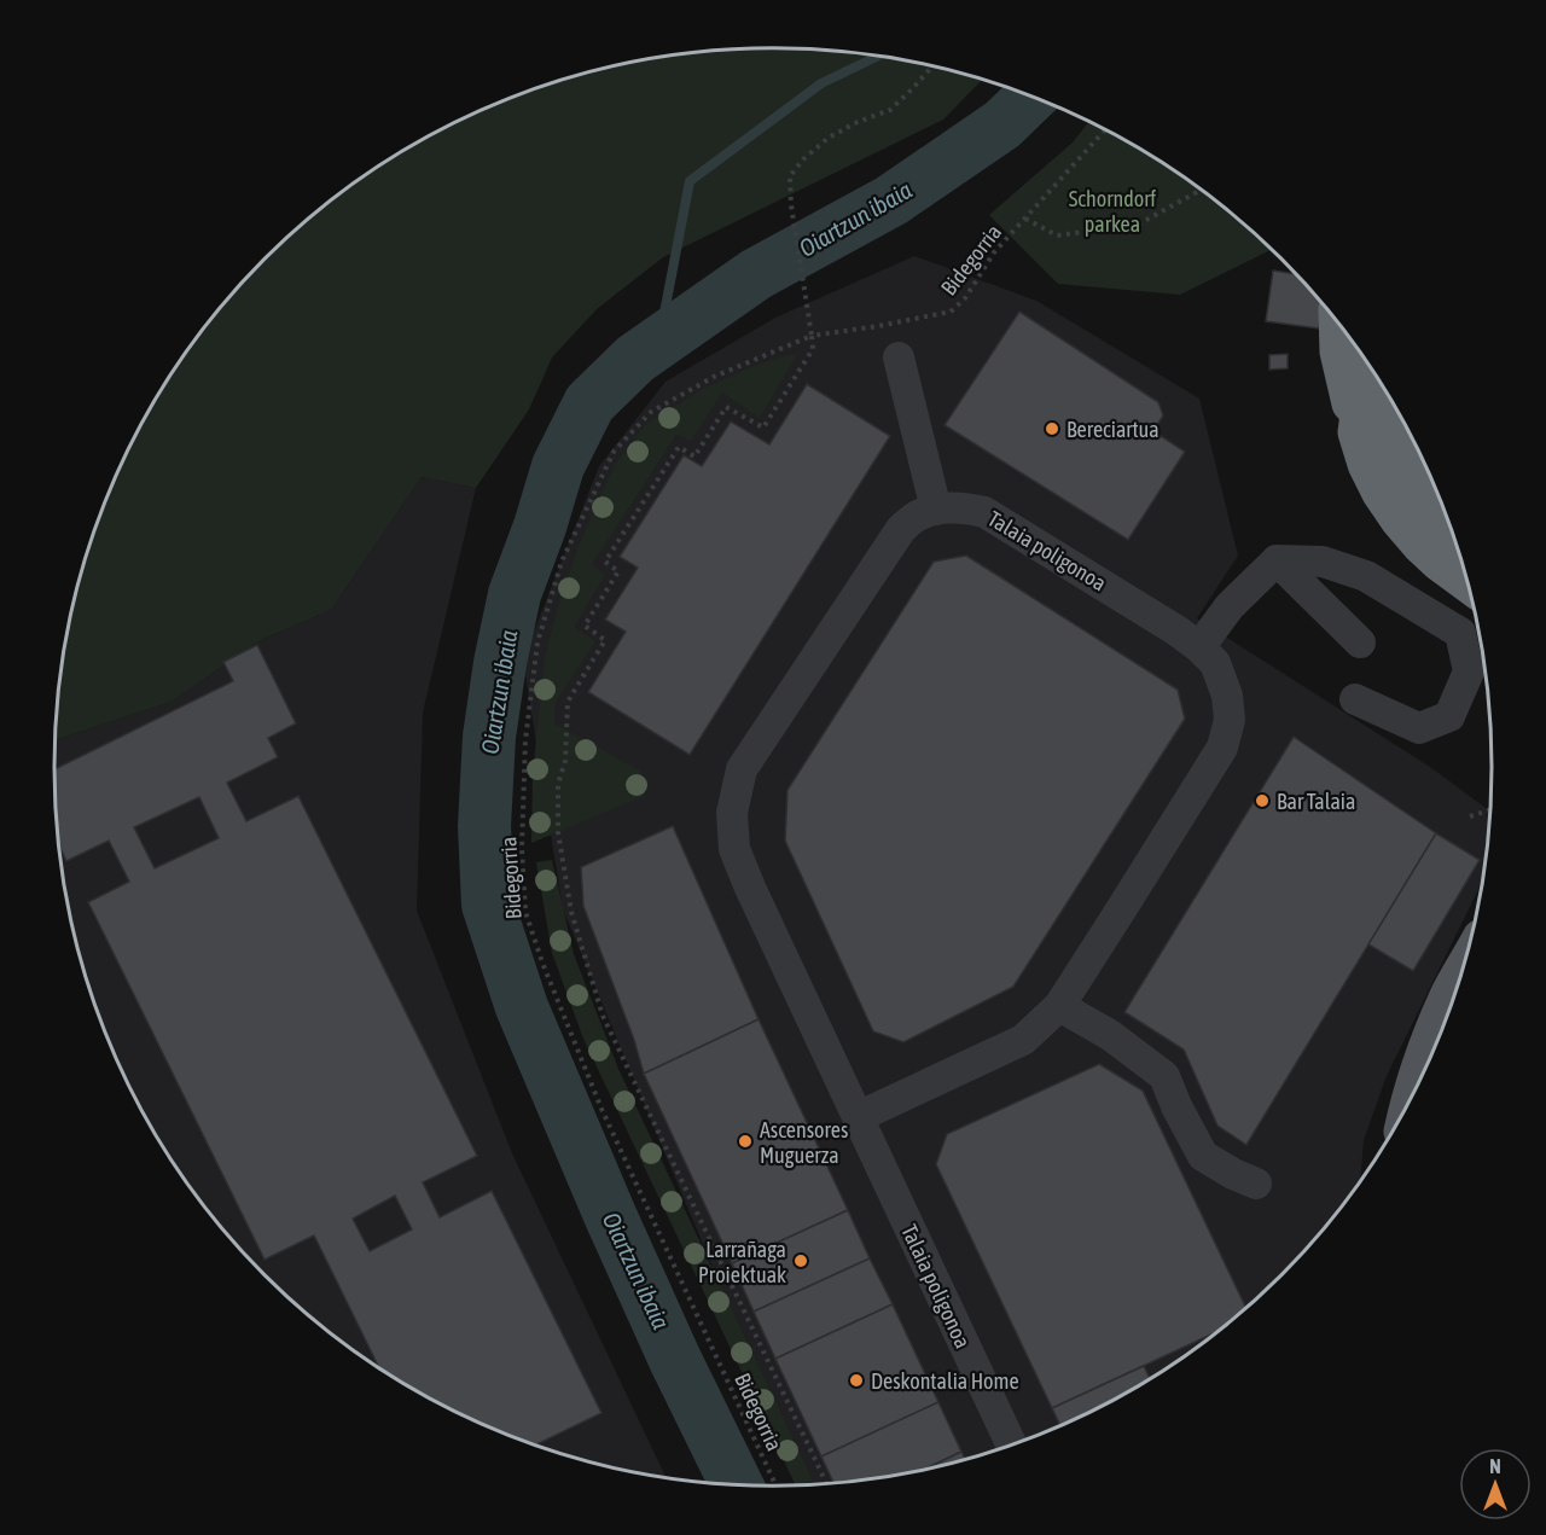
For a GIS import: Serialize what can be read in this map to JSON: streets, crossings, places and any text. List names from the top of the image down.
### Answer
{
  "streets": {
    "street": ["Talaia poligonoa"],
    "path": ["Bidegorria"]
  },
  "water": ["Oiartzun ibaia"],
  "parks": ["Schorndorf parkea"],
  "places": [
    "Bereciartua",
    "Bar Talaia",
    "Ascensores Muguerza",
    "Larrañaga Proiektuak",
    "Deskontalia Home"
  ],
  "north": "top"
}
